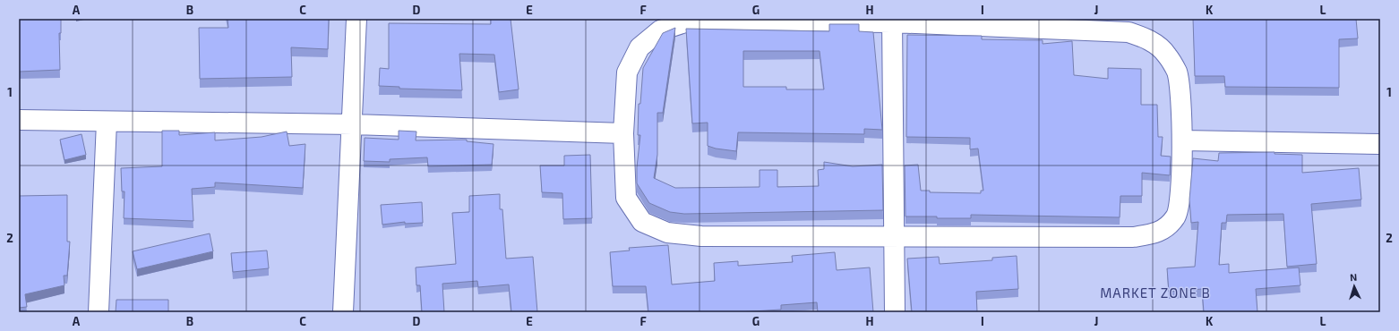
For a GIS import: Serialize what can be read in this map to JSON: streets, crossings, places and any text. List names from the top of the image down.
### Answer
{
  "districts": ["MARKET ZONE B"],
  "north": "top",
  "grid": {
    "columns": [
      "A",
      "B",
      "C",
      "D",
      "E",
      "F",
      "G",
      "H",
      "I",
      "J",
      "K",
      "L"
    ],
    "rows": ["1", "2"]
  }
}
